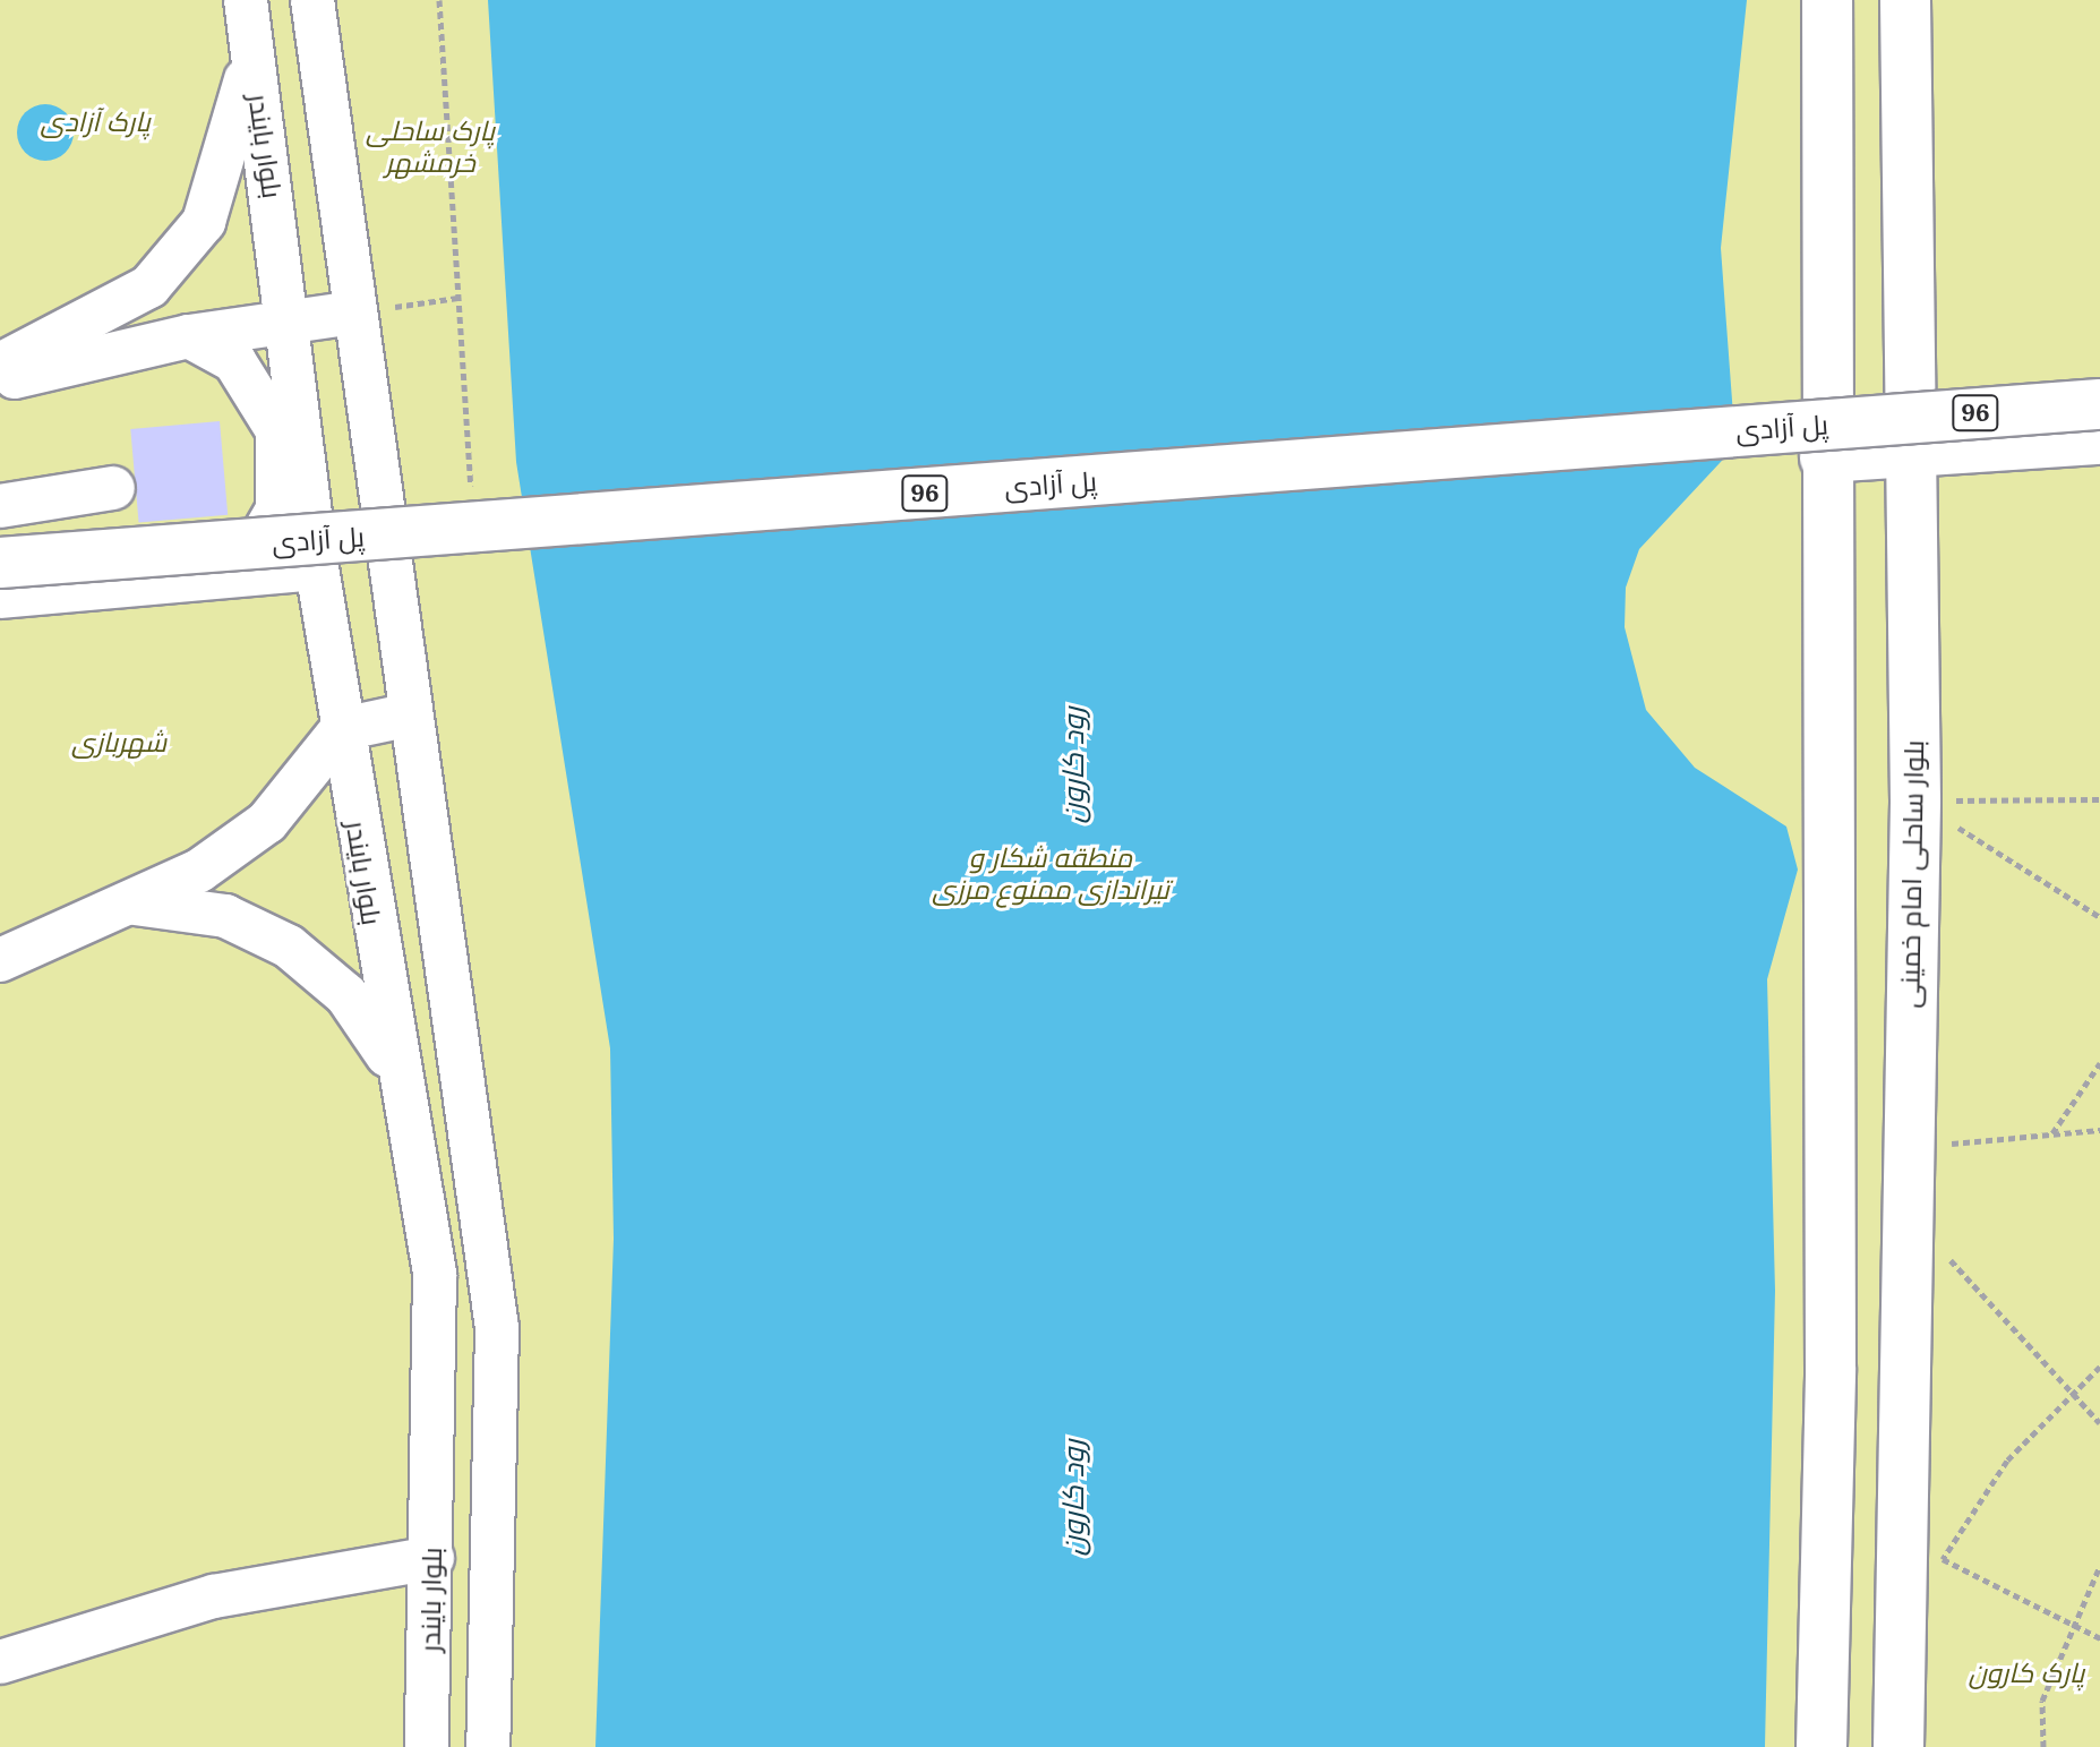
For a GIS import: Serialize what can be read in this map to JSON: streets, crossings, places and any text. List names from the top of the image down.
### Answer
{
  "streets": {
    "main road": ["96", "پل آزادی", "بلوار ساحلی امام خمینی"],
    "street": ["بلوار بایندر"]
  },
  "water": ["رود کارون"],
  "parks": [
    "پارک آزادی",
    "پارک ساحلی خرمشهر",
    "شهربازی",
    "منطقه شکار و تیراندازی ممنوع مرزی",
    "پارک کارون"
  ]
}
